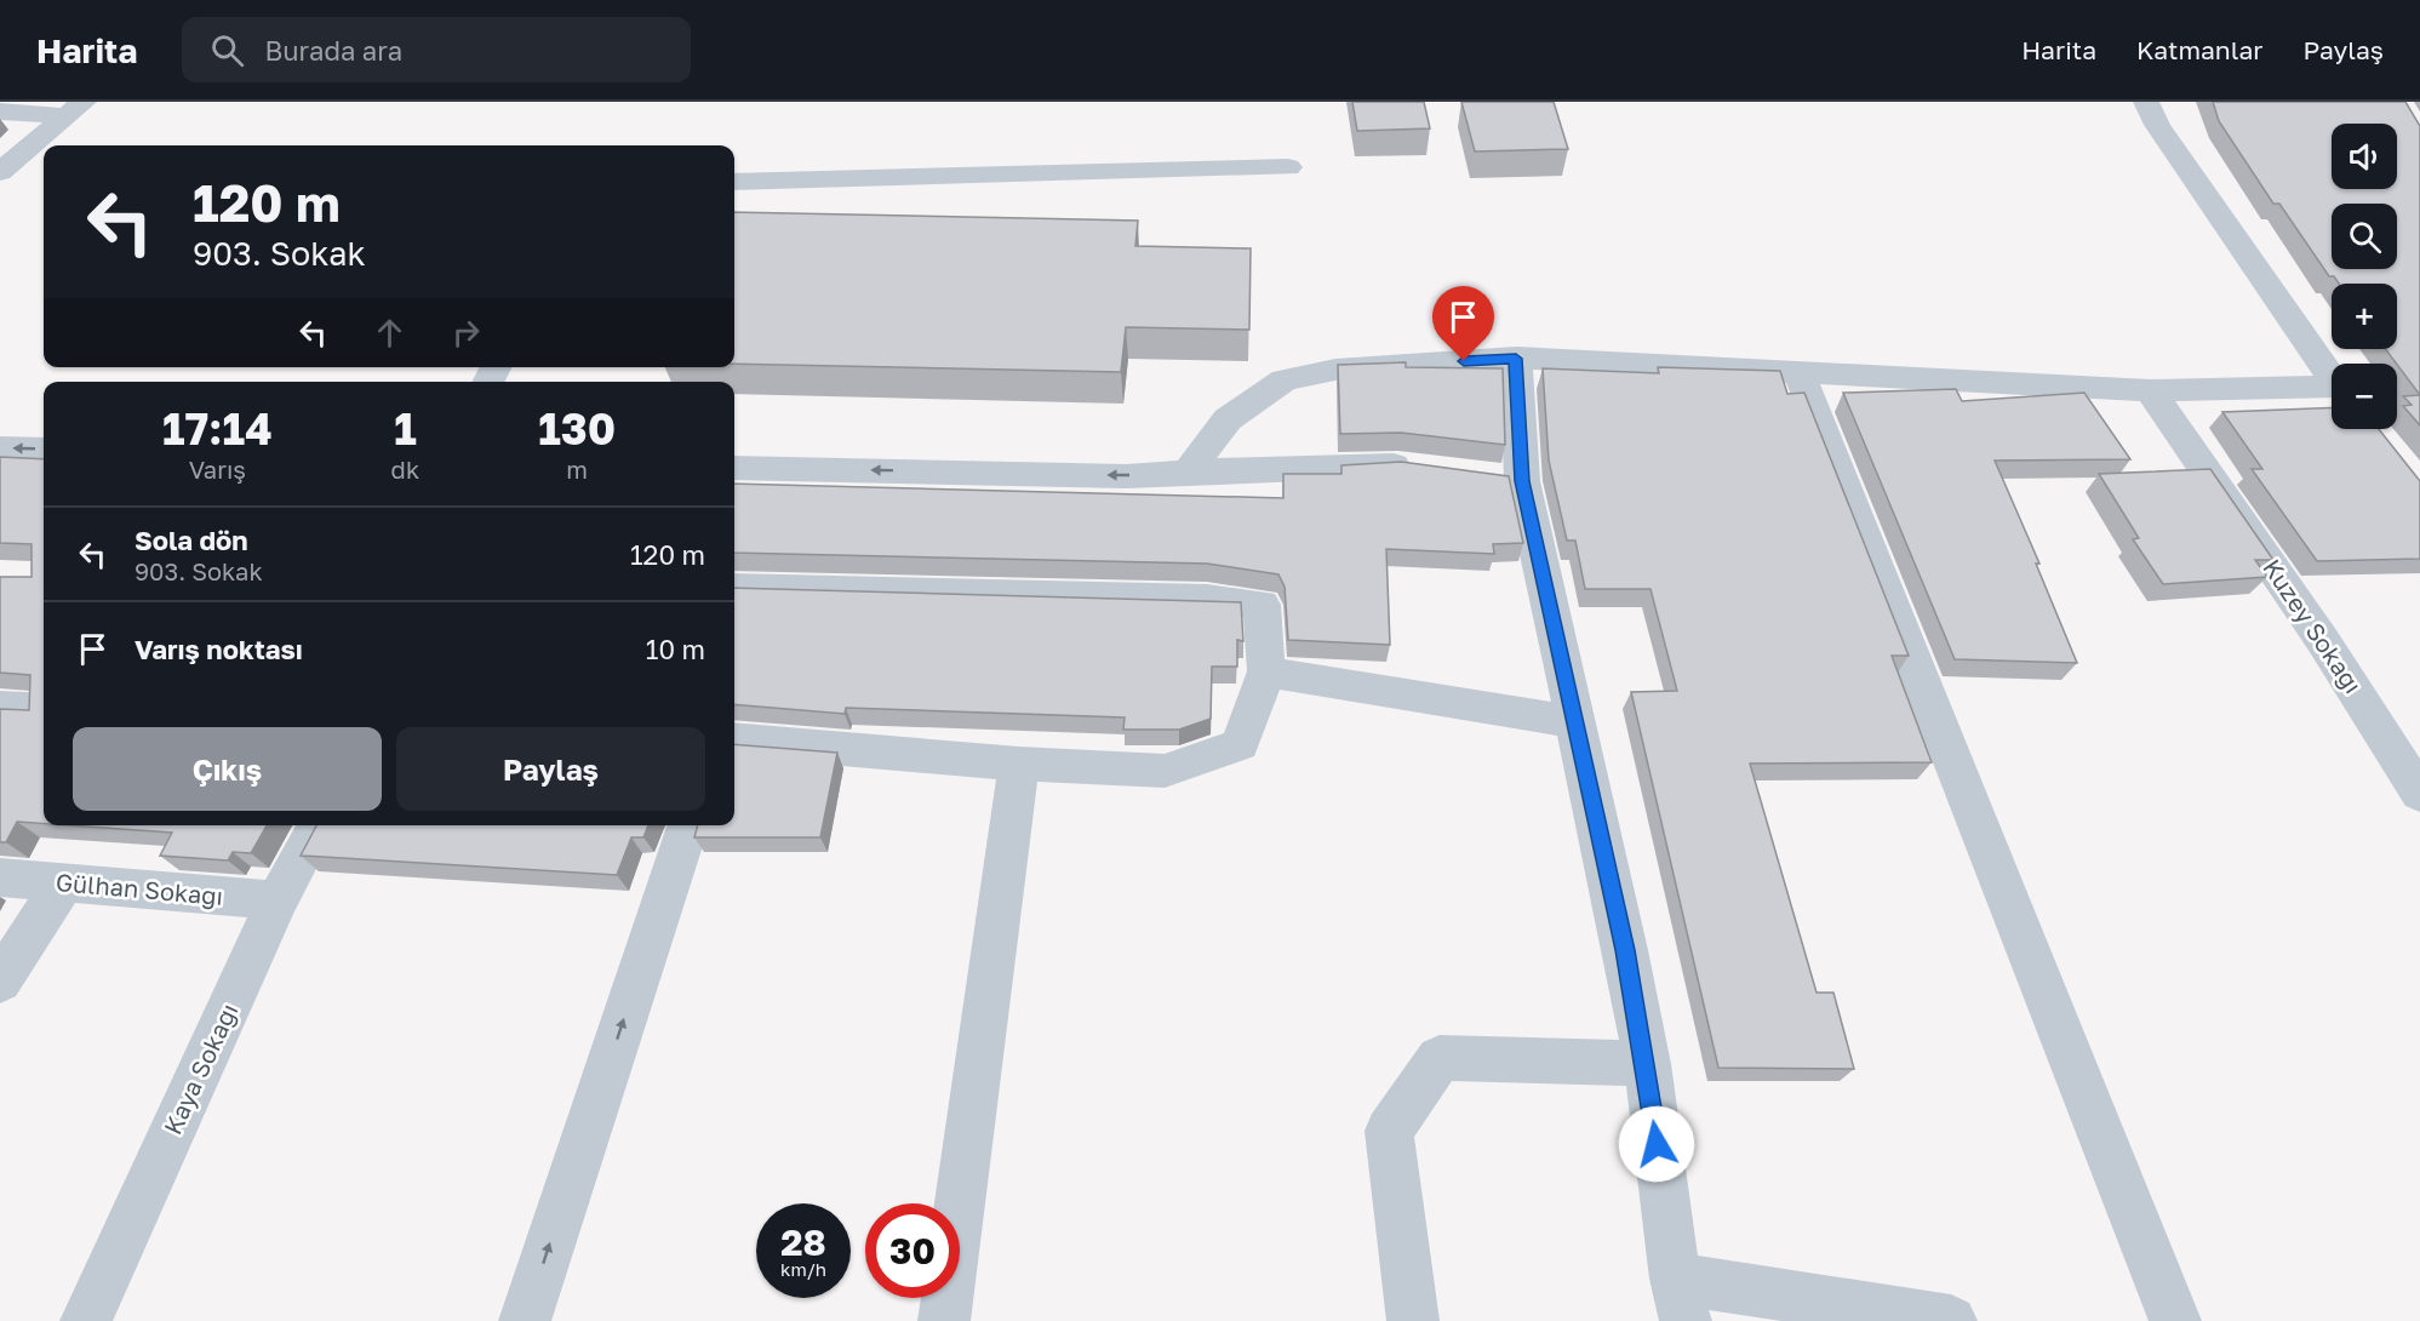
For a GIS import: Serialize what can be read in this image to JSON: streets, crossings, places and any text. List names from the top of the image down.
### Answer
{
  "streets": {
    "street": ["Kuzey Sokağı", "Gülhan Sokağı", "Kaya Sokağı"]
  },
  "crossings": [
    ["Gülhan Sokağı", "Kaya Sokağı"]
  ],
  "page": {
    "header": "Harita",
    "search": "Burada ara",
    "nav": ["Harita", "Katmanlar", "Paylaş"],
    "map_buttons": ["+", "−"],
    "turn": ["120 m", "903. Sokak"],
    "eta": [
      "17:14",
      "Varış",
      "1",
      "dk",
      "130",
      "m"
    ],
    "list": [
      {
        "name": "Sola dön",
        "note": "903. Sokak",
        "value": "120 m"
      },
      {
        "name": "Varış noktası",
        "value": "10 m"
      }
    ],
    "buttons": ["Çıkış", "Paylaş"],
    "speed": "28 km/h",
    "limit": "30"
  }
}
